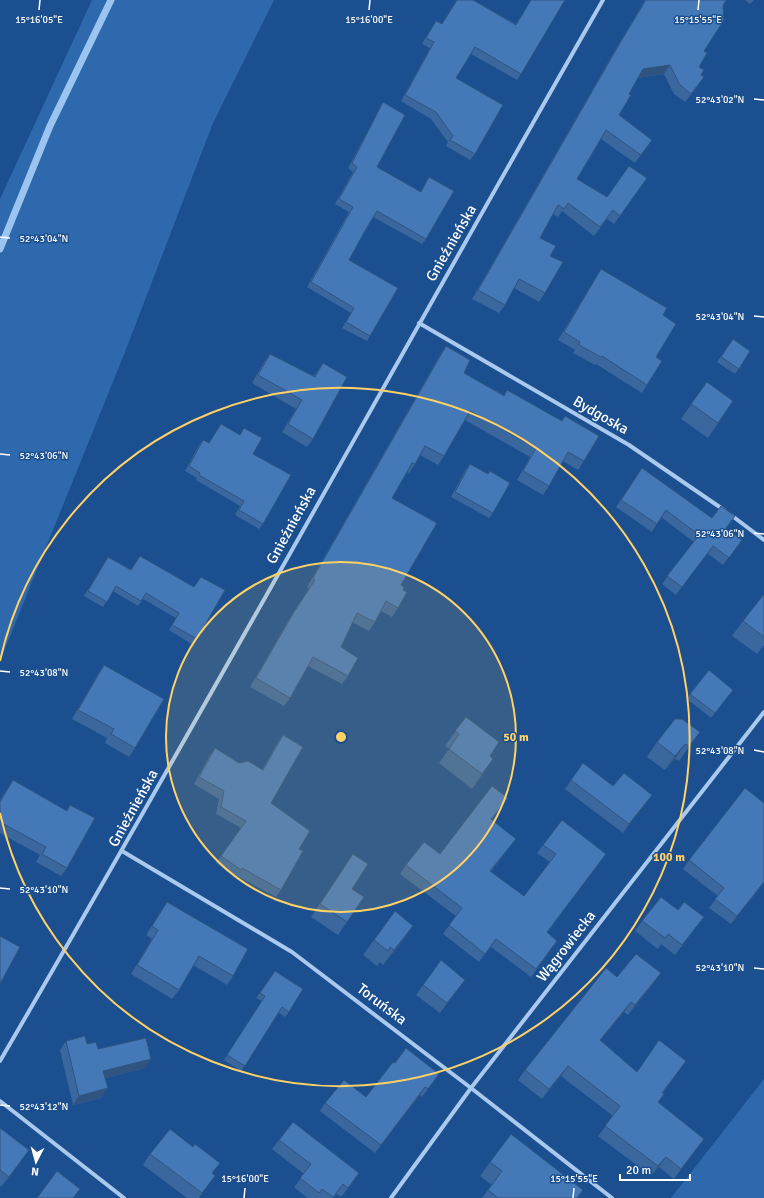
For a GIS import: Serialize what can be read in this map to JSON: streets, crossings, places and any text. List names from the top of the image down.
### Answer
{
  "streets": {
    "street": [
      "Gnieźnieńska",
      "Bydgoska",
      "Wągrowiecka",
      "Toruńska"
    ]
  },
  "crossings": [
    ["Gnieźnieńska", "Bydgoska"],
    ["Gnieźnieńska", "Toruńska"],
    ["Wągrowiecka", "Toruńska"]
  ],
  "scale_bar": "20 m",
  "north": "bottom",
  "coordinates": [
    "15°16'05\"E",
    "15°16'00\"E",
    "15°15'55\"E",
    "52°43'02\"N",
    "52°43'04\"N",
    "52°43'06\"N",
    "52°43'08\"N",
    "52°43'10\"N",
    "52°43'12\"N"
  ],
  "rings": ["50 m", "100 m"]
}
